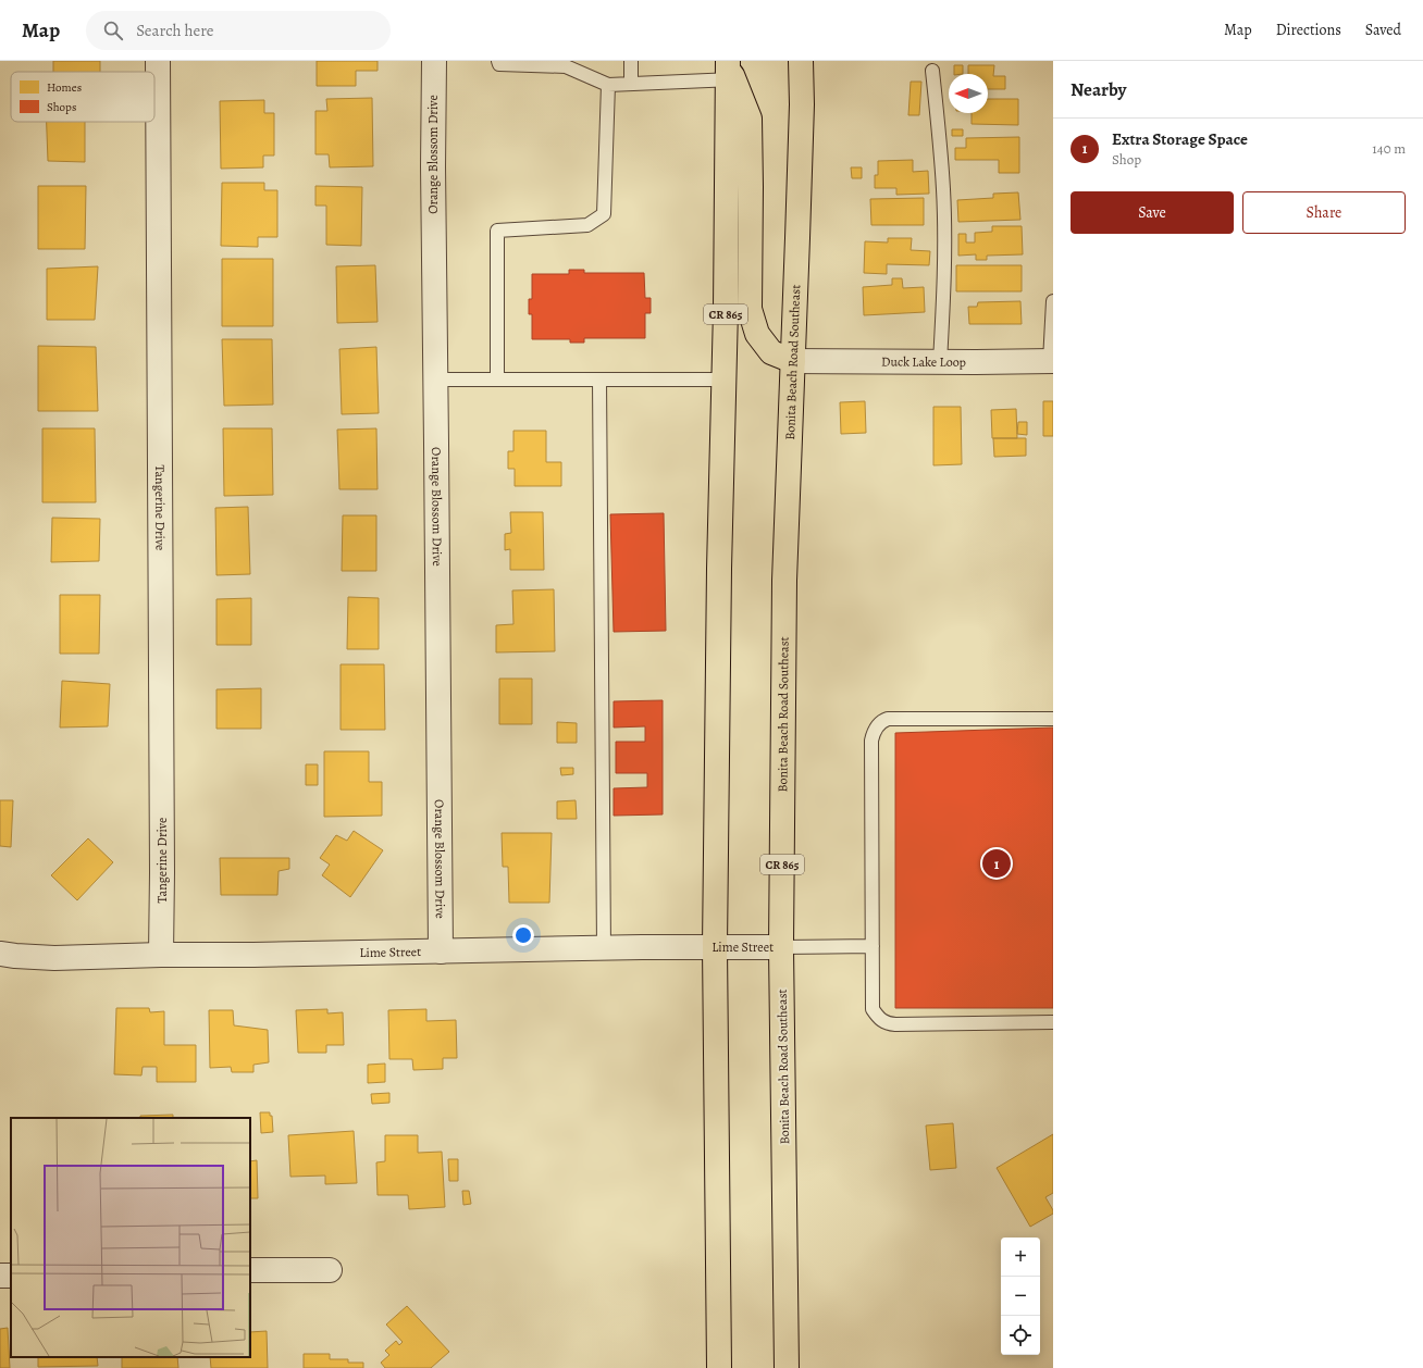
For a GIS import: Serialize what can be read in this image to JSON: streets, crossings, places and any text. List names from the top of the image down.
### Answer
{
  "streets": {
    "main road": ["CR 865", "Bonita Beach Road Southeast"],
    "street": [
      "Orange Blossom Drive",
      "Duck Lake Loop",
      "Tangerine Drive",
      "Lime Street"
    ]
  },
  "crossings": [
    ["Orange Blossom Drive", "Lime Street"],
    ["CR 865", "Lime Street"],
    ["Bonita Beach Road Southeast", "Duck Lake Loop"],
    ["Bonita Beach Road Southeast", "Lime Street"],
    ["Tangerine Drive", "Lime Street"]
  ],
  "legend": ["Homes", "Shops"],
  "north": "left",
  "page": {
    "header": "Map",
    "search": "Search here",
    "nav": ["Map", "Directions", "Saved"],
    "heading": "Nearby",
    "list": [
      {
        "mark": "1",
        "name": "Extra Storage Space",
        "note": "Shop",
        "value": "140 m"
      }
    ],
    "buttons": ["Save", "Share"],
    "pins": "1",
    "map_buttons": ["+", "−"]
  }
}
